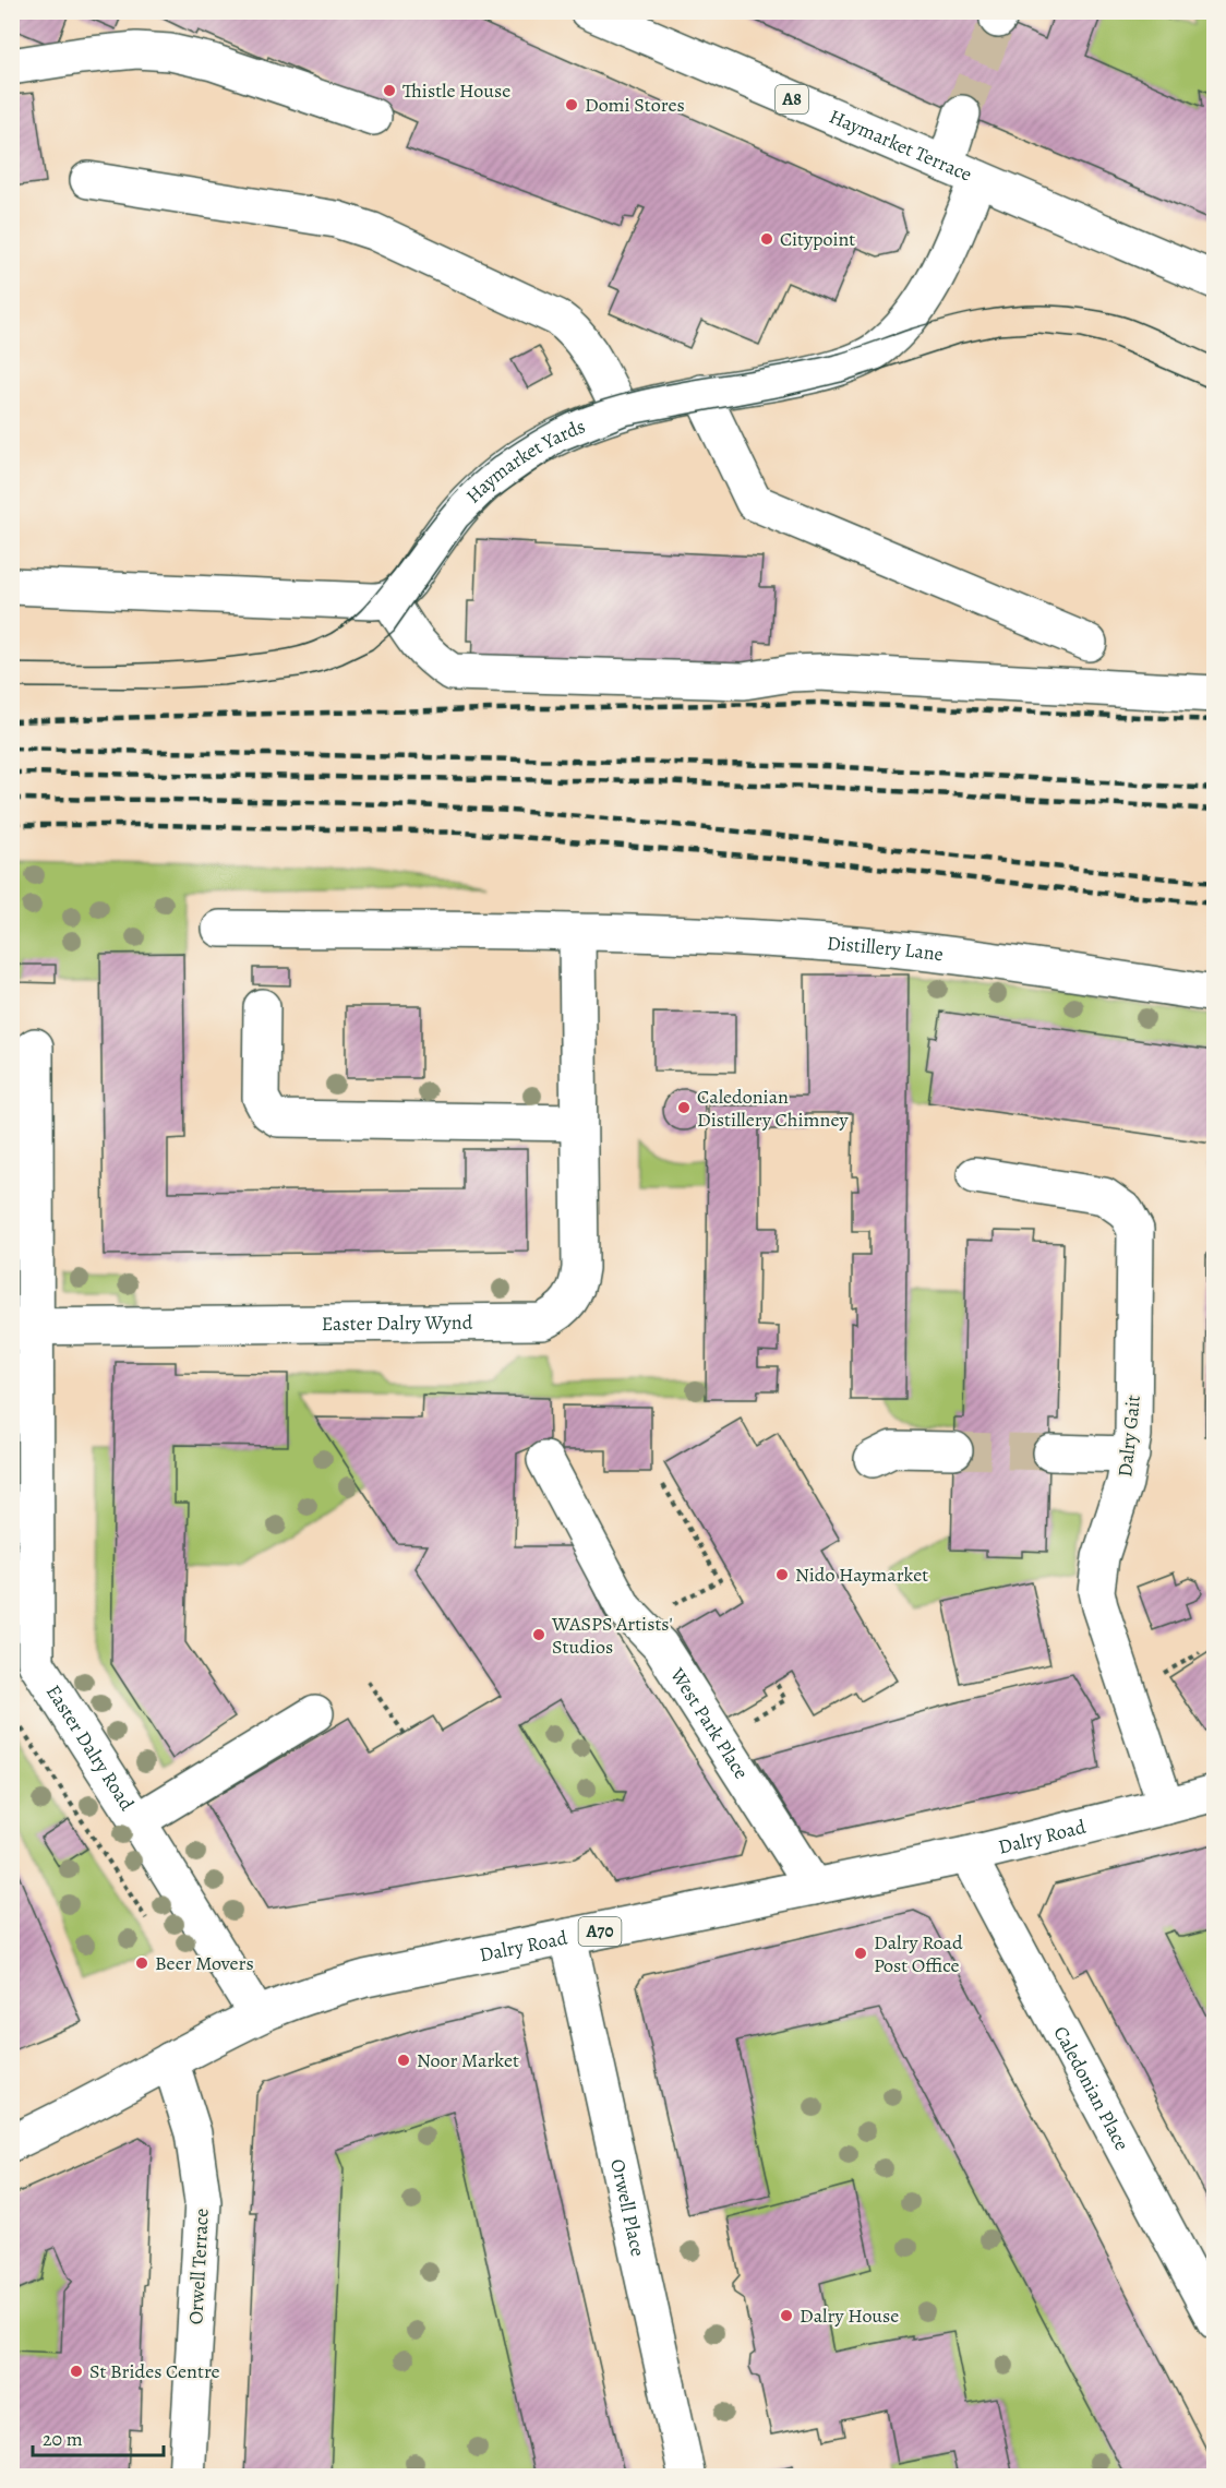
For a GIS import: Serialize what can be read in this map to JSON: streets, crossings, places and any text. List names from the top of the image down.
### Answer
{
  "streets": {
    "street": [
      "A8",
      "Haymarket Terrace",
      "Haymarket Yards",
      "Distillery Lane",
      "Easter Dalry Wynd",
      "Dalry Gait",
      "West Park Place",
      "Easter Dalry Road",
      "Dalry Road",
      "A70",
      "Caledonian Place",
      "Orwell Place",
      "Orwell Terrace"
    ]
  },
  "crossings": [
    ["Haymarket Terrace", "Haymarket Yards"],
    ["Distillery Lane", "Easter Dalry Wynd"],
    ["Easter Dalry Wynd", "Easter Dalry Road"],
    ["Dalry Gait", "Dalry Road"],
    ["West Park Place", "Dalry Road"],
    ["Easter Dalry Road", "Dalry Road"],
    ["Dalry Road", "Caledonian Place"],
    ["Dalry Road", "Orwell Place"],
    ["Dalry Road", "Orwell Terrace"]
  ],
  "places": [
    "Thistle House",
    "Domi Stores",
    "Citypoint",
    "Caledonian Distillery Chimney",
    "Nido Haymarket",
    "WASPS Artists' Studios",
    "Dalry Road Post Office",
    "Beer Movers",
    "Noor Market",
    "Dalry House",
    "St Brides Centre"
  ],
  "scale_bar": "20 m"
}
